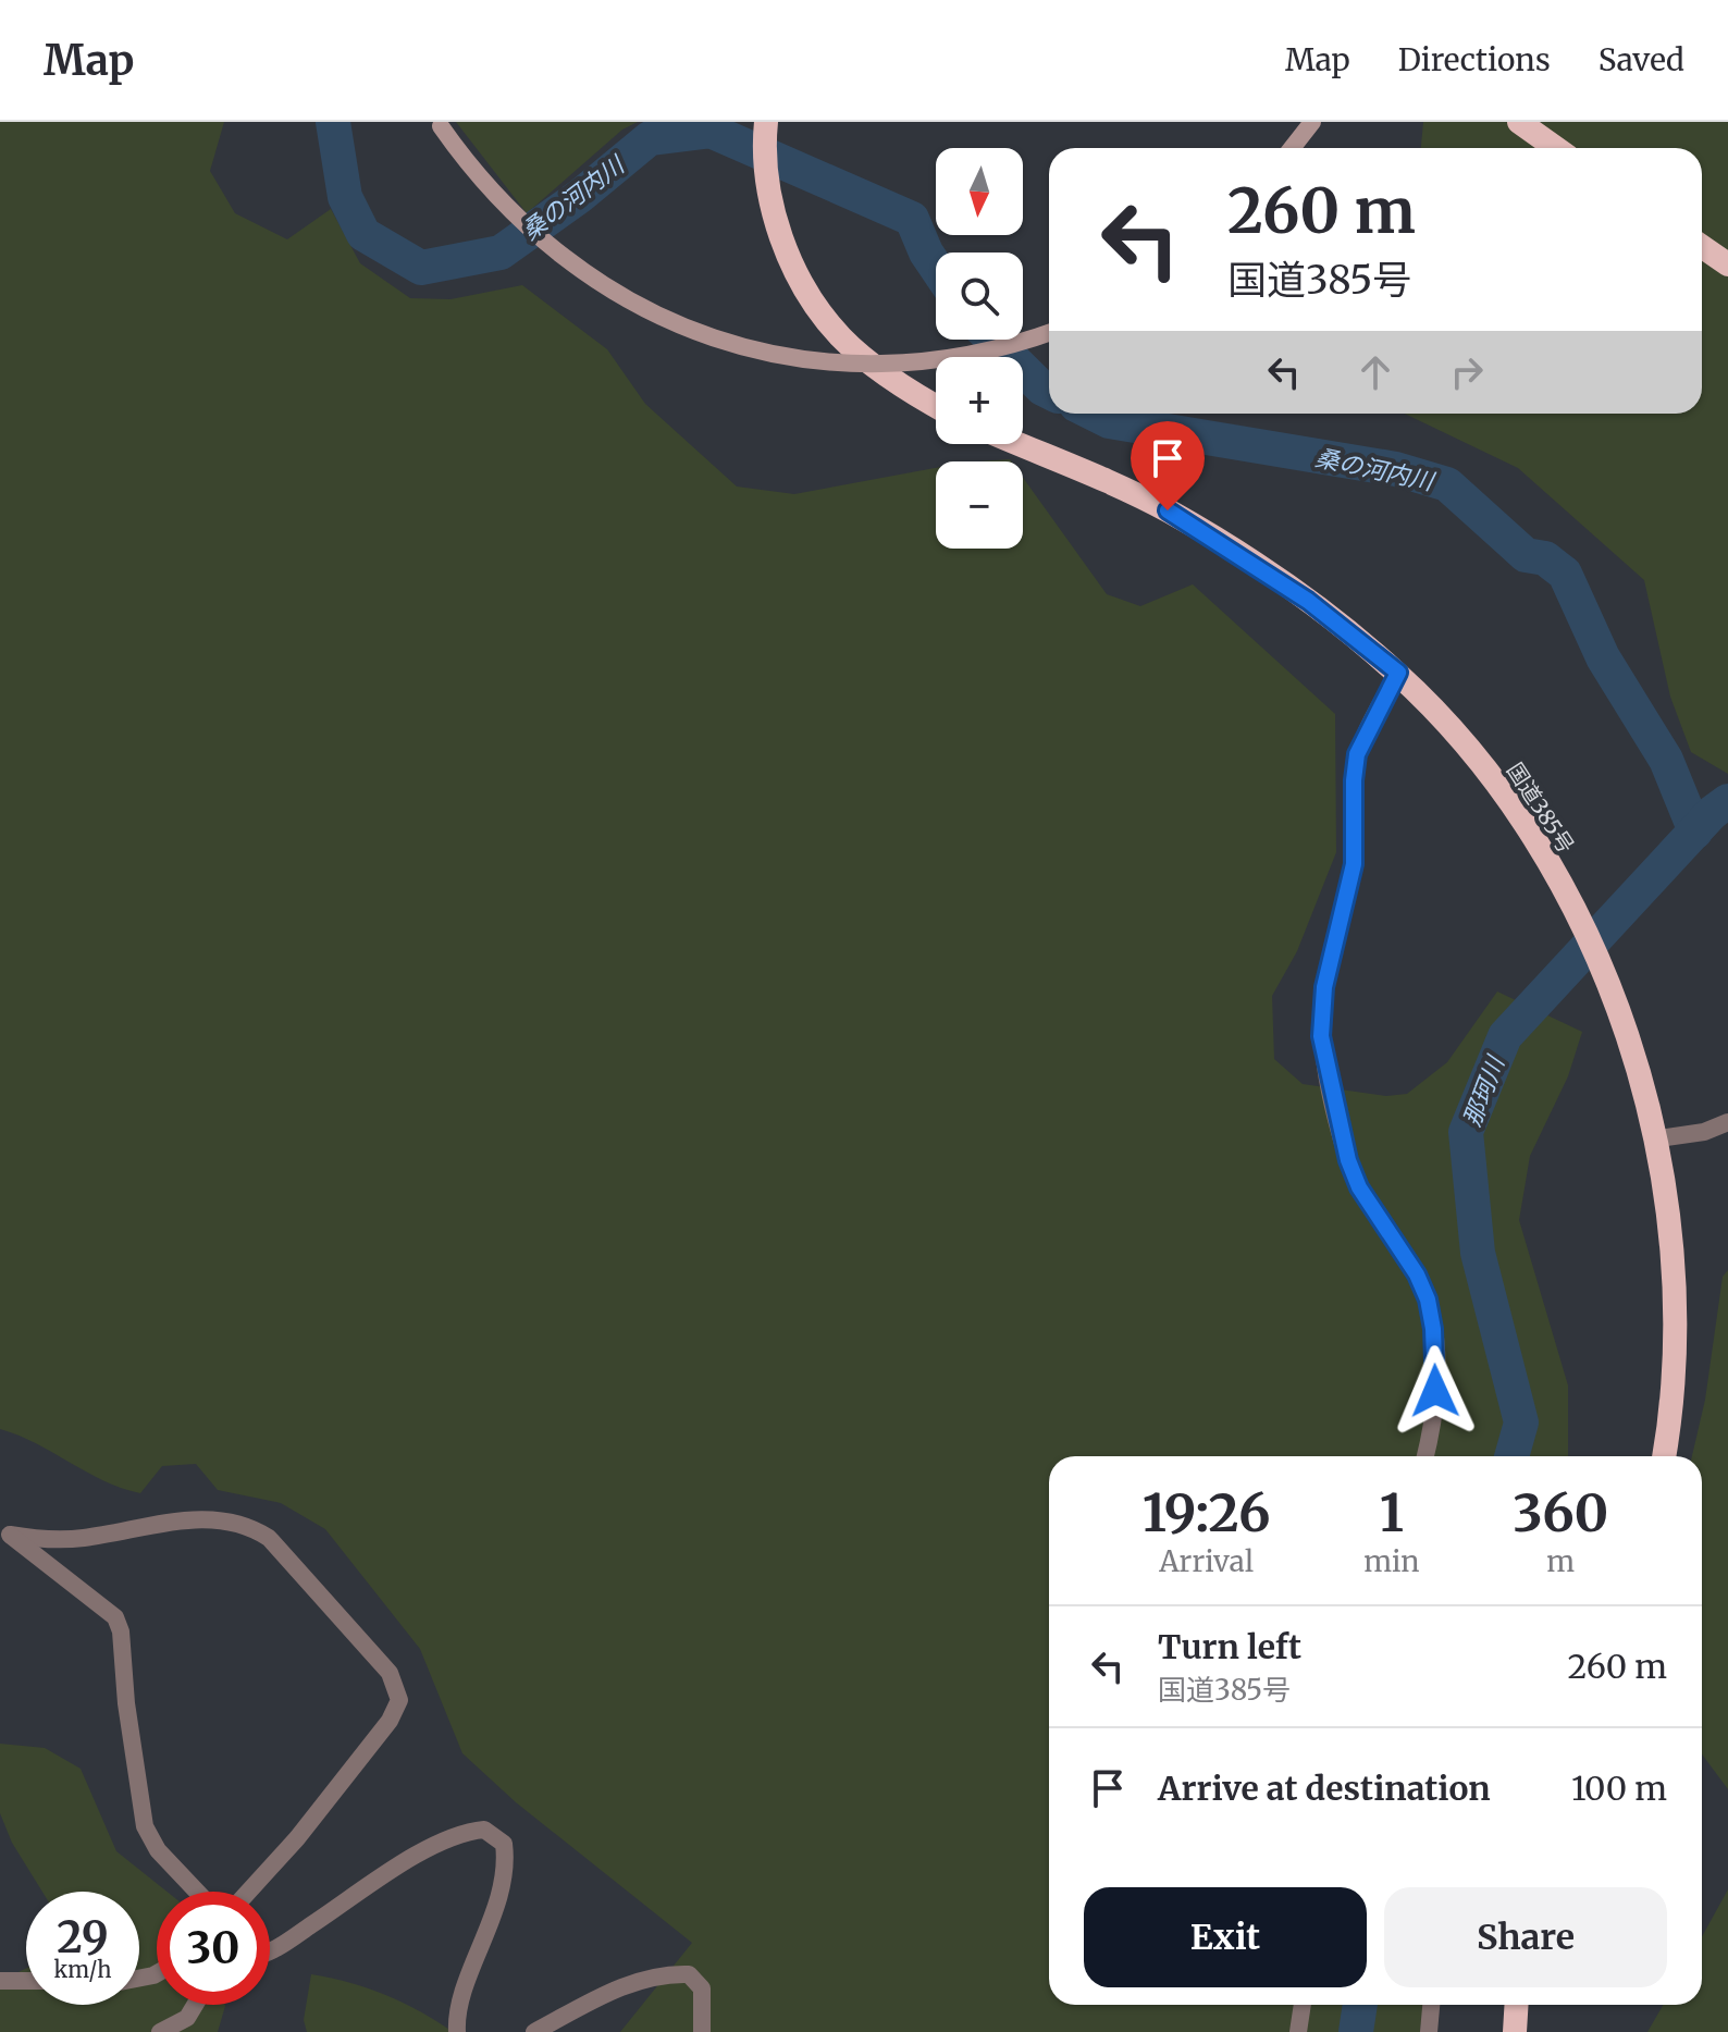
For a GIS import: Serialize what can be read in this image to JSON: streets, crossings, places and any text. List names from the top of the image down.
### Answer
{
  "streets": {
    "highway": ["国道385号"]
  },
  "water": ["桑の河内川", "那珂川"],
  "north": "bottom",
  "page": {
    "header": "Map",
    "nav": ["Map", "Directions", "Saved"],
    "map_buttons": ["+", "−"],
    "turn": ["260 m", "国道385号"],
    "eta": [
      "19:26",
      "Arrival",
      "1",
      "min",
      "360",
      "m"
    ],
    "list": [
      {
        "name": "Turn left",
        "note": "国道385号",
        "value": "260 m"
      },
      {
        "name": "Arrive at destination",
        "value": "100 m"
      }
    ],
    "buttons": ["Exit", "Share"],
    "speed": "29 km/h",
    "limit": "30"
  }
}
